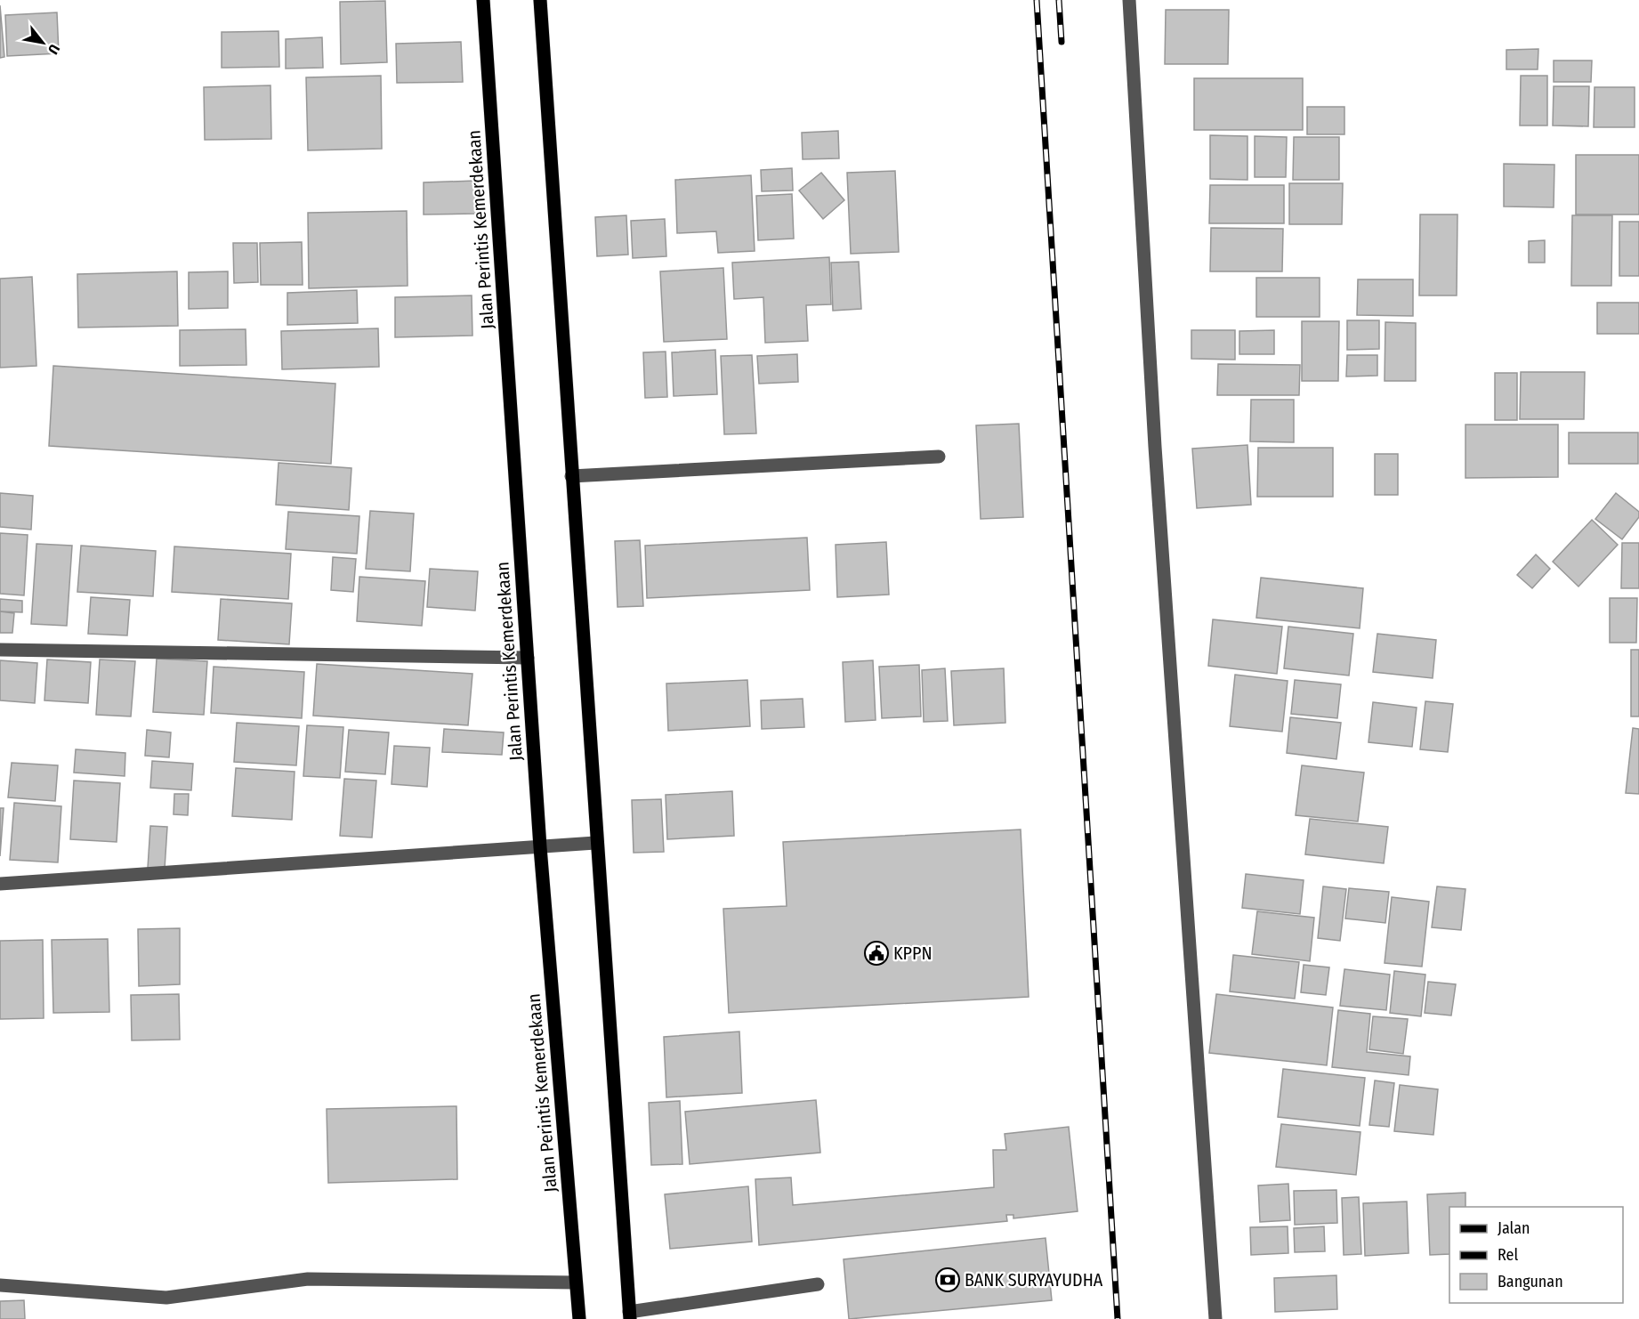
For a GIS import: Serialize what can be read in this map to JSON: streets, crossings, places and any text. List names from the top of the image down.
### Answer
{
  "streets": {
    "main road": ["Jalan Perintis Kemerdekaan"]
  },
  "places": {
    "public building": ["KPPN"],
    "bank": ["BANK SURYAYUDHA"]
  },
  "legend": ["Jalan", "Rel", "Bangunan"],
  "north": "bottom right"
}
